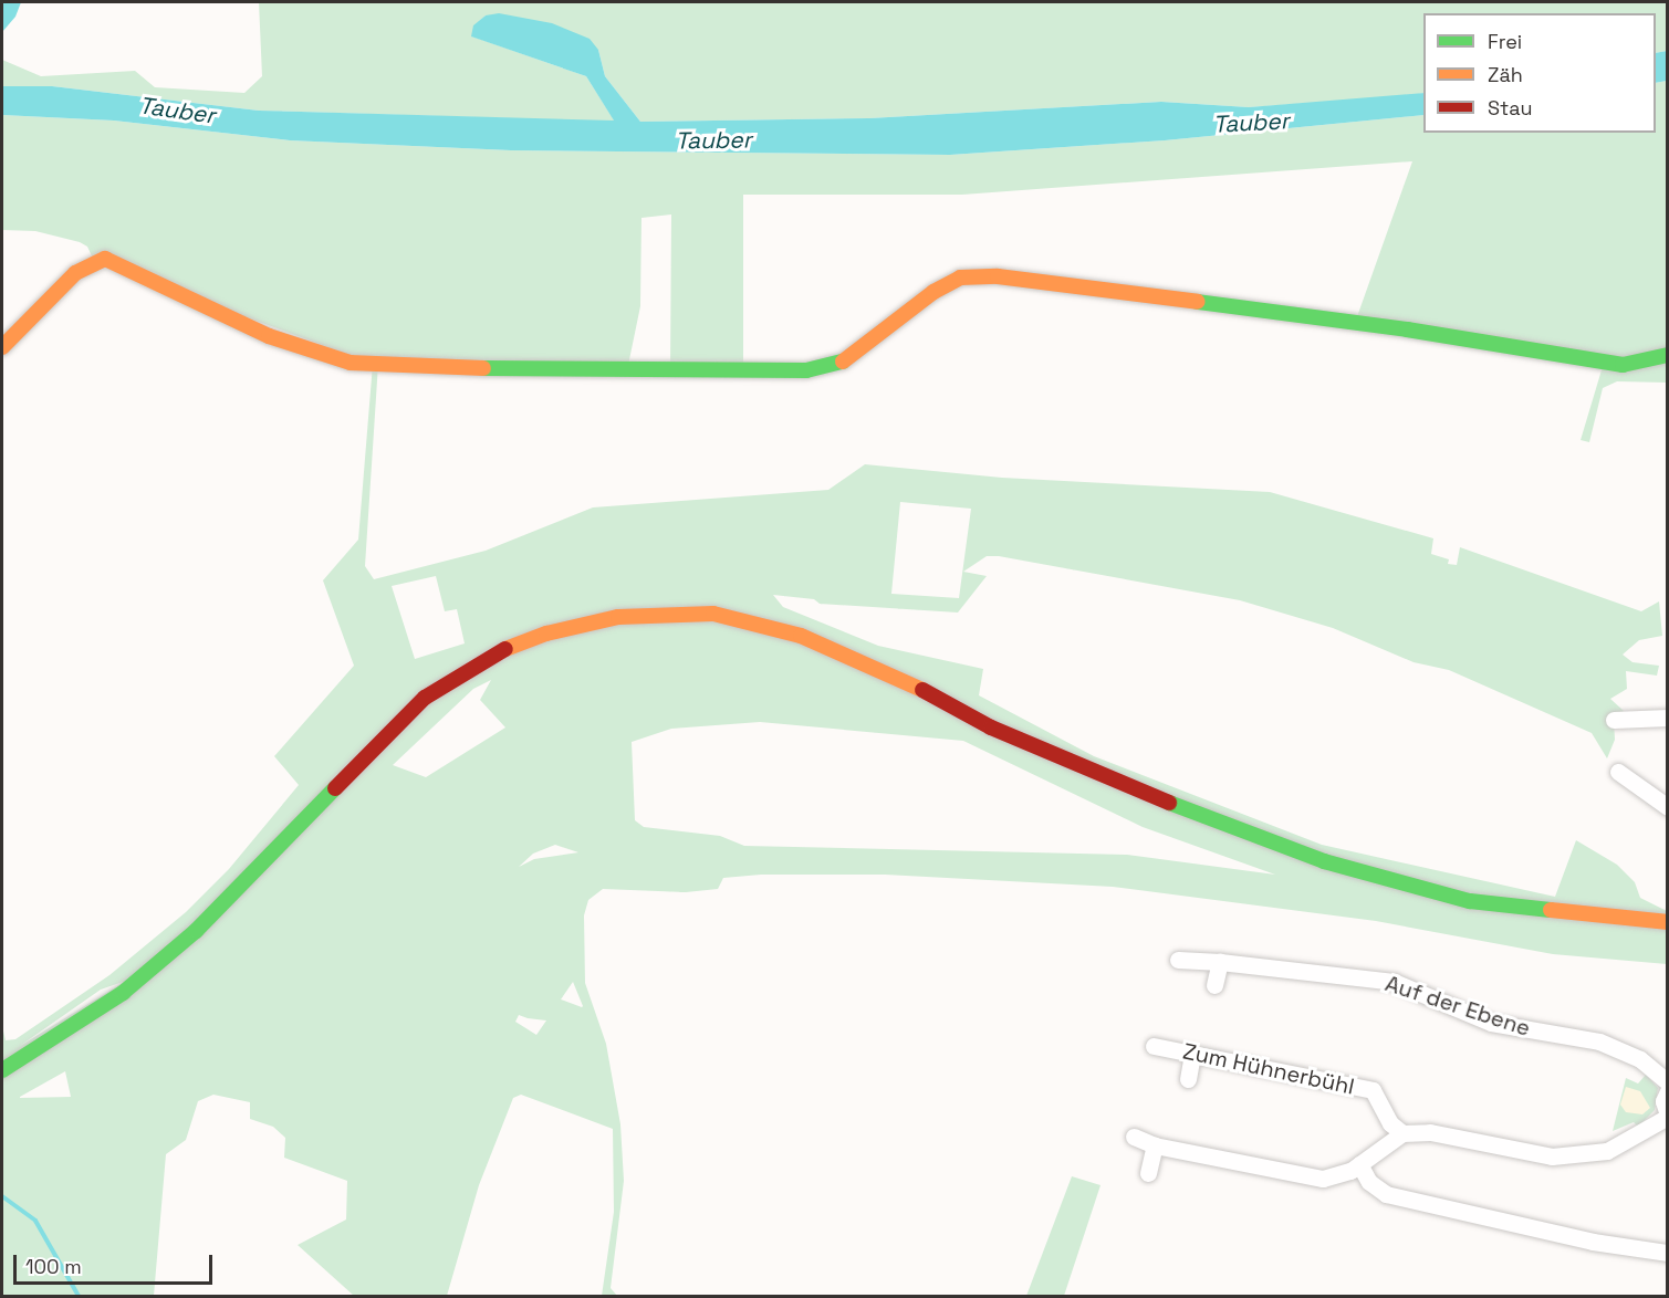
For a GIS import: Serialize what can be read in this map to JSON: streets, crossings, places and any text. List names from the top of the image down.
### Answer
{
  "streets": {
    "street": ["Auf der Ebene", "Zum Hühnerbühl"]
  },
  "water": ["Tauber"],
  "legend": ["Frei", "Zäh", "Stau"],
  "scale_bar": "100 m"
}
